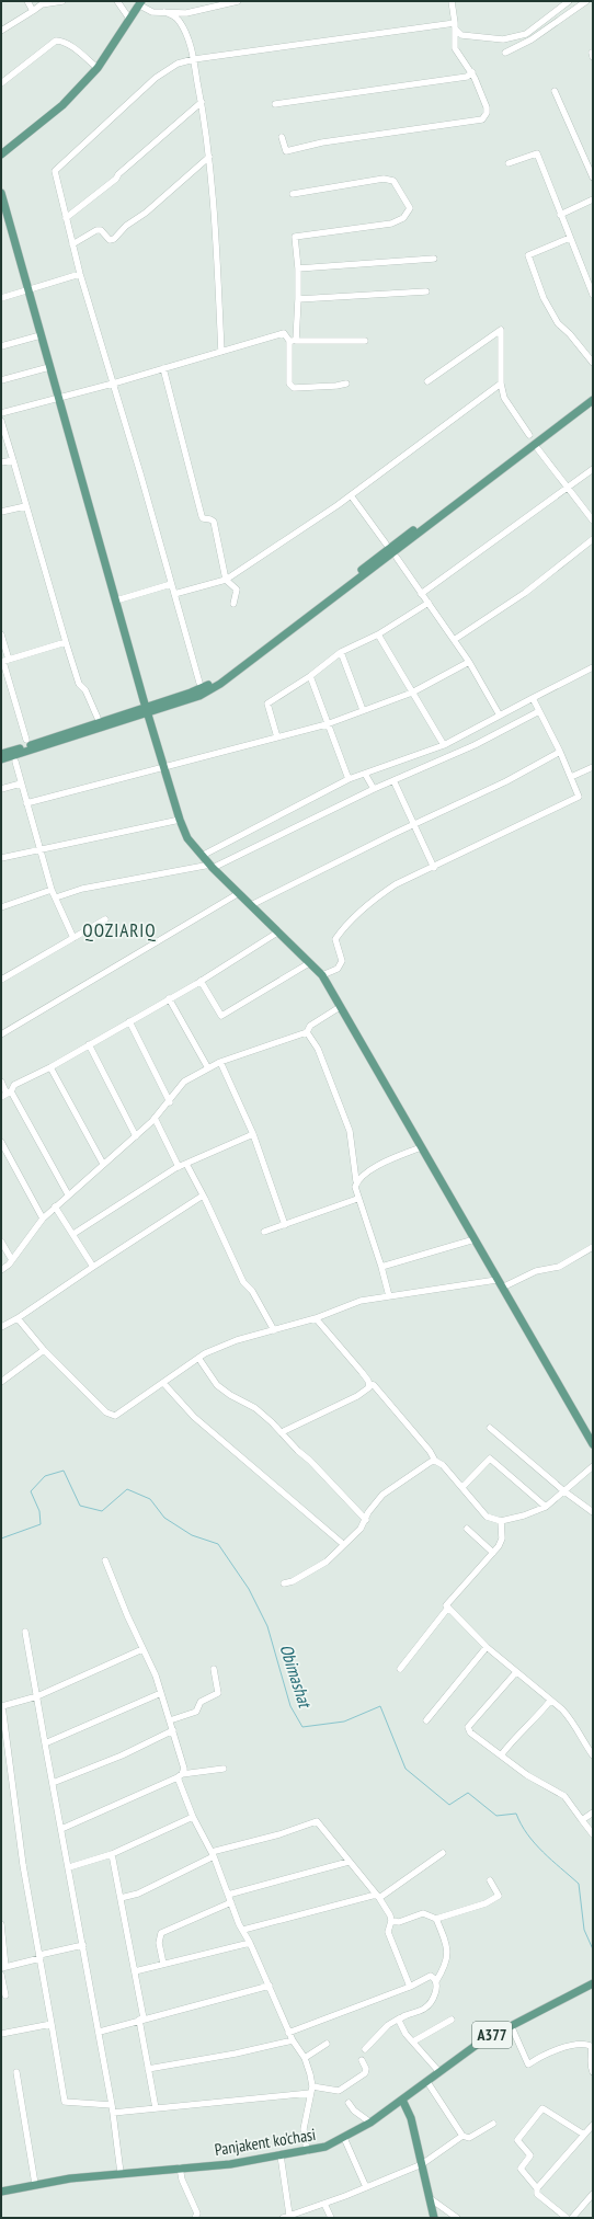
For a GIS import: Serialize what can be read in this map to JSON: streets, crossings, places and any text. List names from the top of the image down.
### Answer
{
  "streets": {
    "main road": ["A377", "Panjakent ko'chasi"]
  },
  "districts": ["QOZIARIQ"],
  "water": ["Obimashat"]
}
